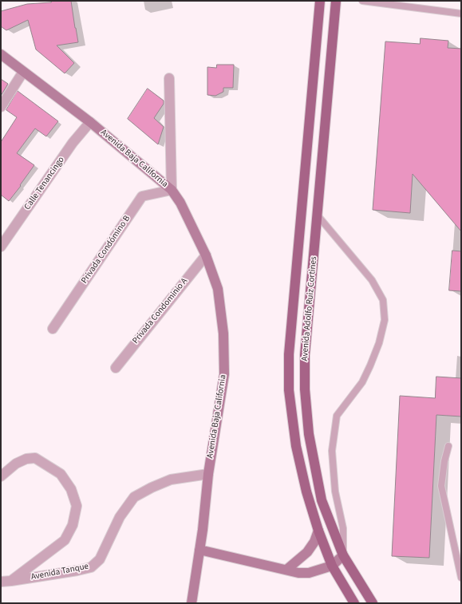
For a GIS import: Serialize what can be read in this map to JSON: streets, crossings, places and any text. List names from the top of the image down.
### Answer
{
  "streets": {
    "main road": ["Avenida Baja California", "Avenida Adolfo Ruiz Cortines"],
    "street": [
      "Calle Tenancingo",
      "Privada Condómino B",
      "Privada Condominio A",
      "Avenida Tanque"
    ]
  },
  "crossings": [
    ["Avenida Baja California", "Calle Tenancingo"],
    ["Avenida Baja California", "Privada Condómino B"],
    ["Avenida Baja California", "Privada Condominio A"],
    ["Avenida Baja California", "Avenida Tanque"]
  ]
}
